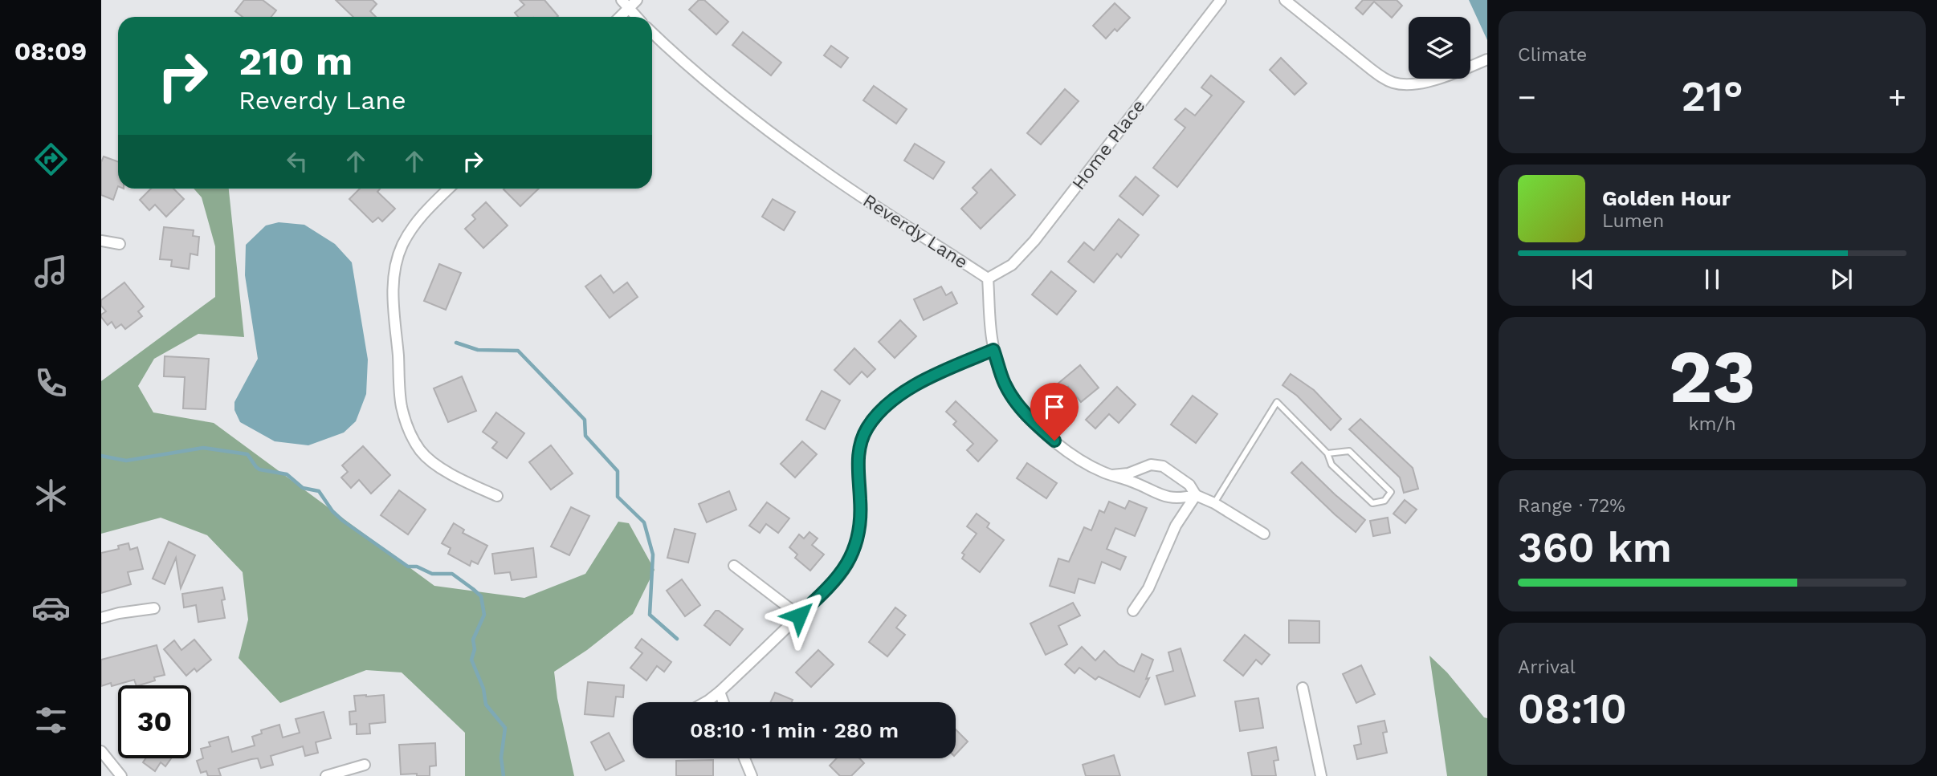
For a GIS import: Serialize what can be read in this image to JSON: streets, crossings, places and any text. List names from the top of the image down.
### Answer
{
  "streets": {
    "street": ["Home Place", "Reverdy Lane"]
  },
  "crossings": [
    ["Home Place", "Reverdy Lane"]
  ],
  "page": {
    "tabs": "08:09",
    "tile": [
      "Climate",
      ["23", "km/h"],
      ["Range · 72%", "360 km"],
      ["Arrival", "08:10"]
    ],
    "turn": ["210 m", "Reverdy Lane"],
    "heat": ["−", "21°", "+"],
    "song": ["Golden Hour", "Lumen"],
    "limit": "30",
    "trip": "08:10 · 1 min · 280 m"
  }
}
